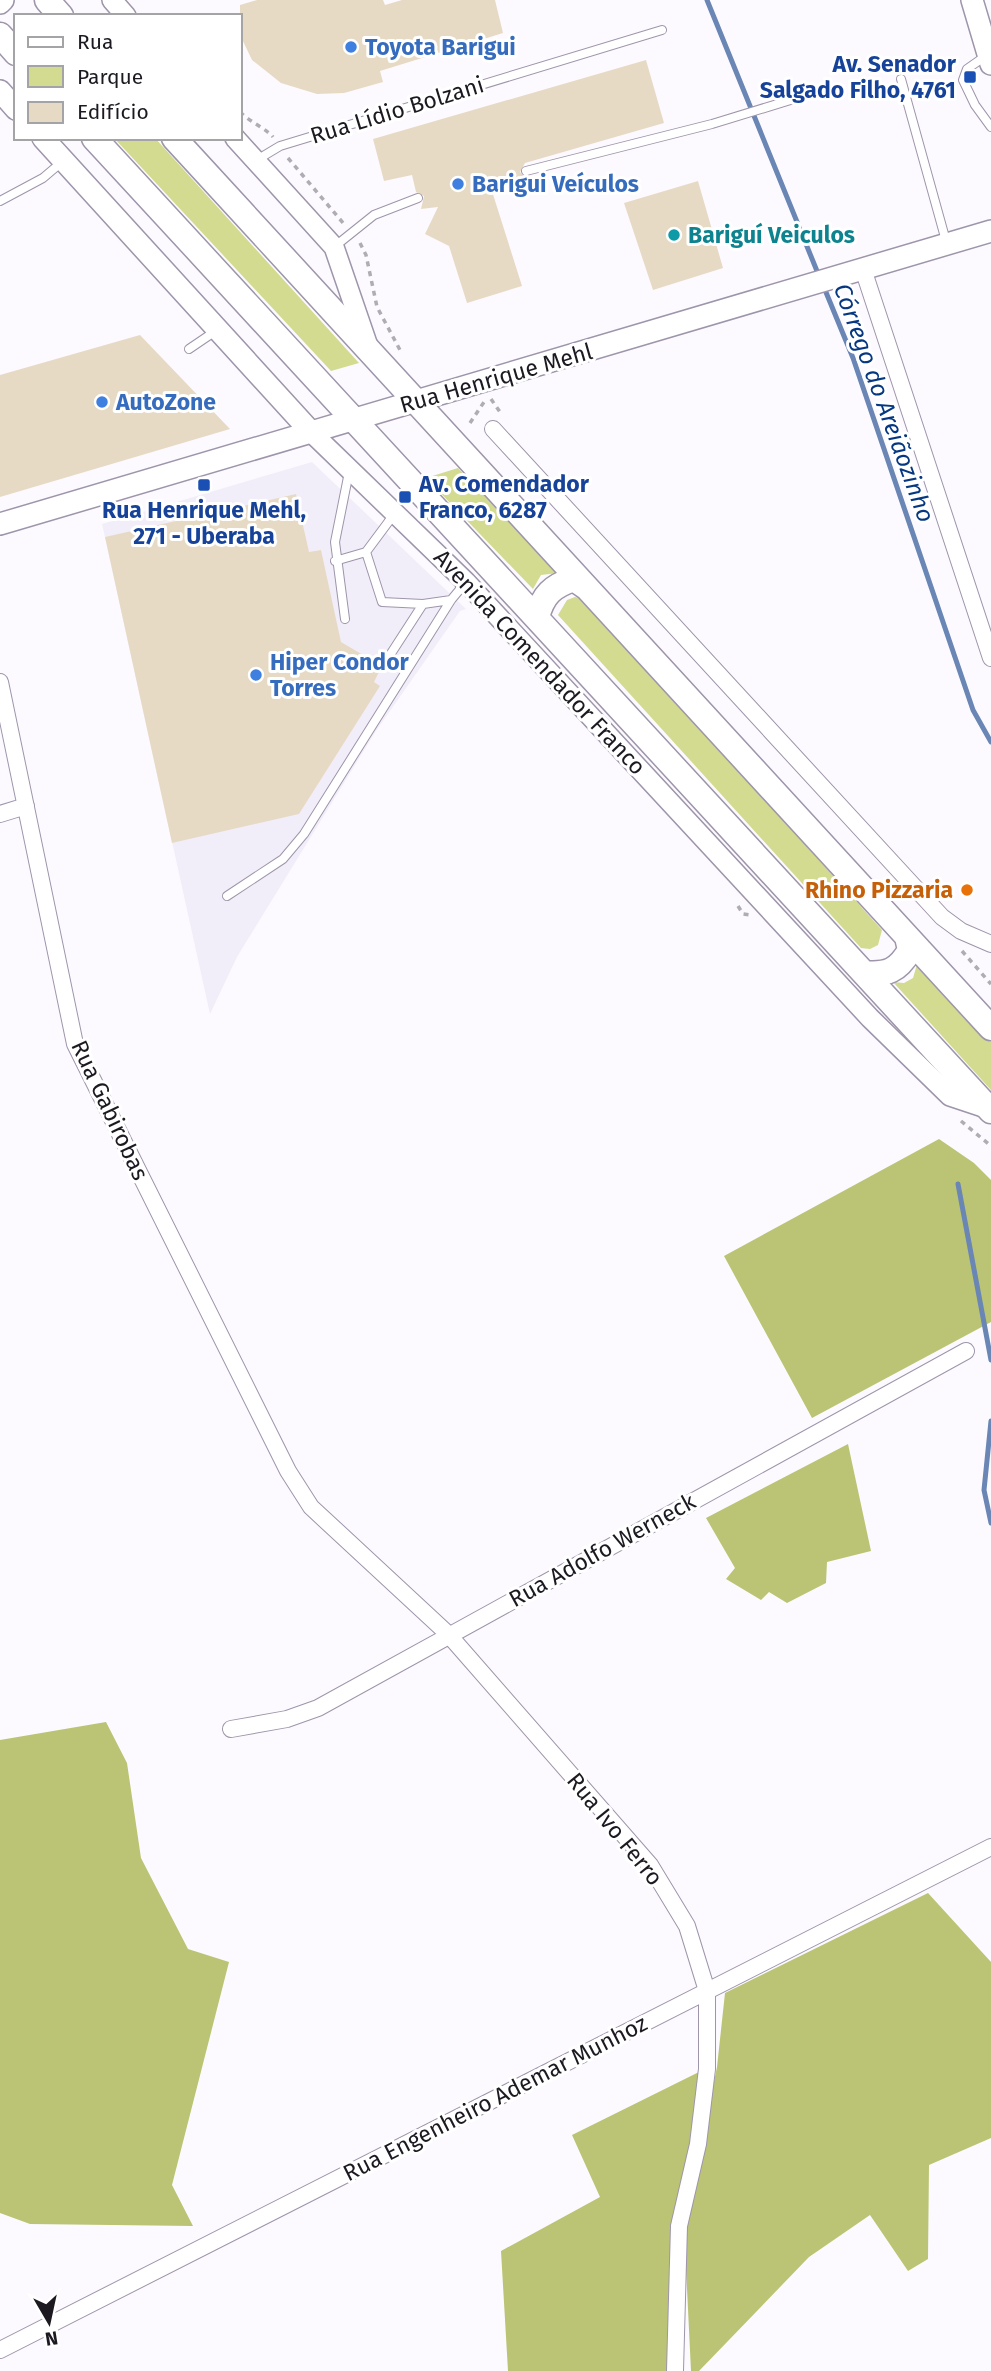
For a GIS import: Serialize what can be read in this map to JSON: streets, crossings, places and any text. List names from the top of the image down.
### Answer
{
  "streets": {
    "highway": ["Avenida Comendador Franco"],
    "main road": ["Rua Henrique Mehl"],
    "street": [
      "Rua Gabirobas",
      "Rua Adolfo Werneck",
      "Rua Ivo Ferro",
      "Rua Engenheiro Ademar Munhoz"
    ],
    "lane": ["Rua Lídio Bolzani"]
  },
  "crossings": [
    ["Rua Henrique Mehl", "Avenida Comendador Franco"],
    ["Rua Gabirobas", "Rua Ivo Ferro"],
    ["Rua Adolfo Werneck", "Rua Ivo Ferro"],
    ["Rua Ivo Ferro", "Rua Engenheiro Ademar Munhoz"]
  ],
  "water": ["Córrego do Areiãozinho"],
  "places": {
    "other": [
      "Toyota Barigui",
      "Barigui Veículos",
      "Bariguí Veiculos",
      "AutoZone",
      "Hiper Condor Torres",
      "Rhino Pizzaria"
    ],
    "transit": ["Av. Senador Salgado Filho, 4761", "Rua Henrique Mehl, 271 - Uberaba", "Av. Comendador Franco, 6287"]
  },
  "legend": ["Rua", "Parque", "Edifício"],
  "north": "bottom"
}
